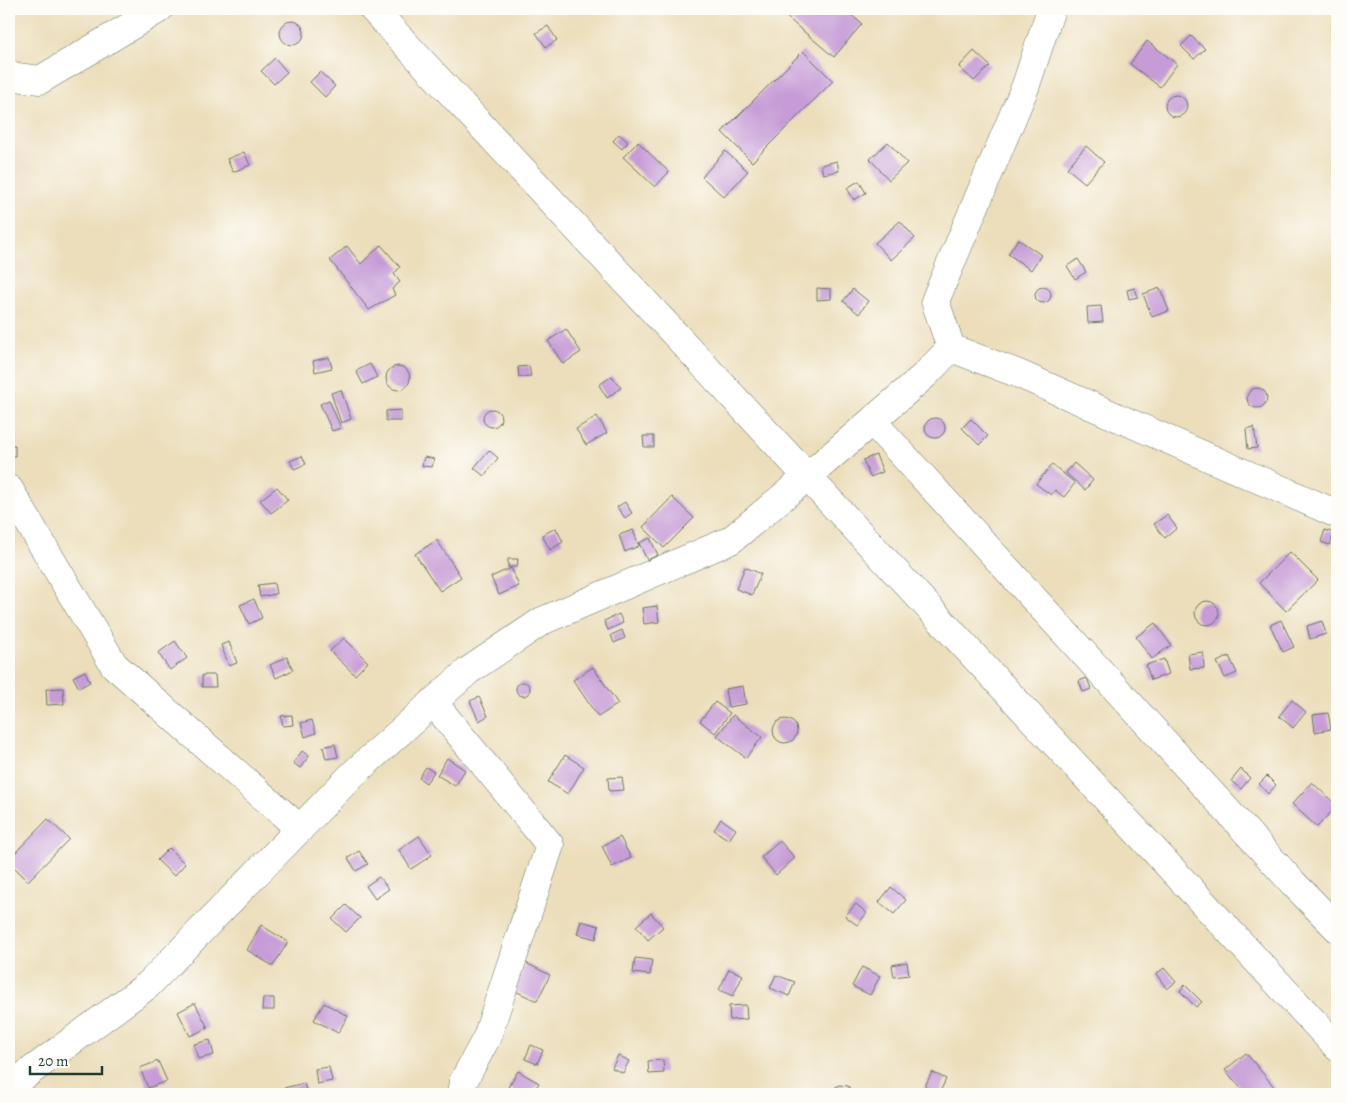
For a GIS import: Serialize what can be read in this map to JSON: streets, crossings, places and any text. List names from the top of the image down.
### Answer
{
  "scale_bar": "20 m"
}
